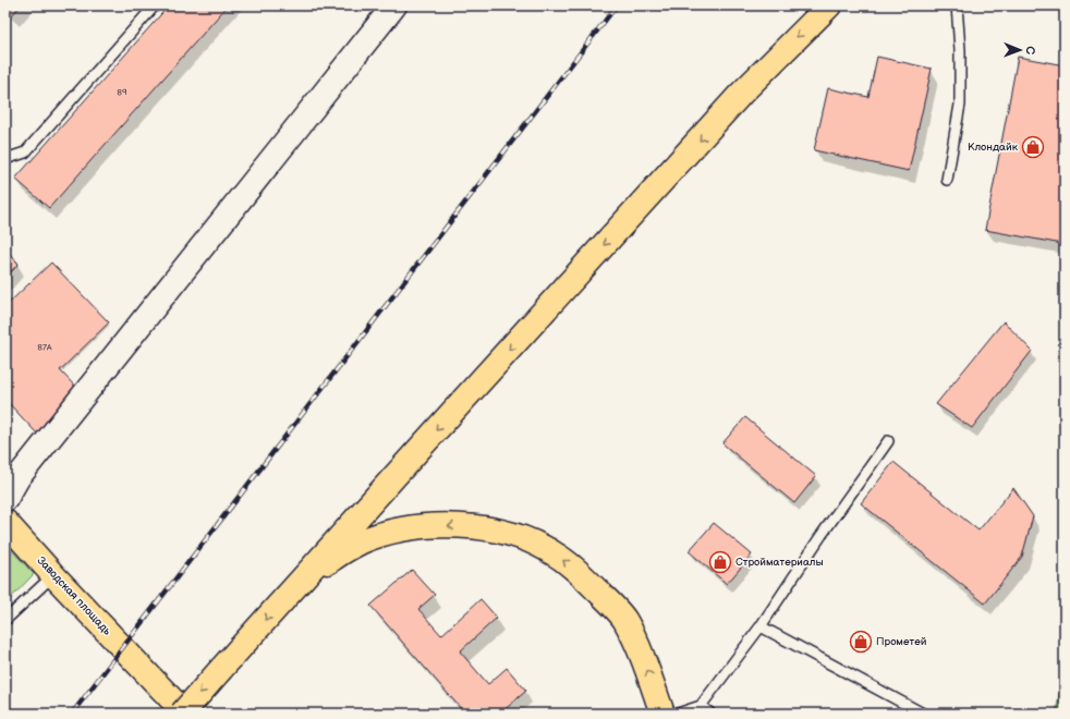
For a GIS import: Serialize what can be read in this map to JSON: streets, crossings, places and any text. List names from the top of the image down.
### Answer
{
  "streets": {
    "main road": ["Заводская площадь"]
  },
  "places": {
    "shop": ["Клондайк", "Стройматериалы", "Прометей"]
  },
  "house_numbers": ["89", "87А"],
  "north": "right"
}
